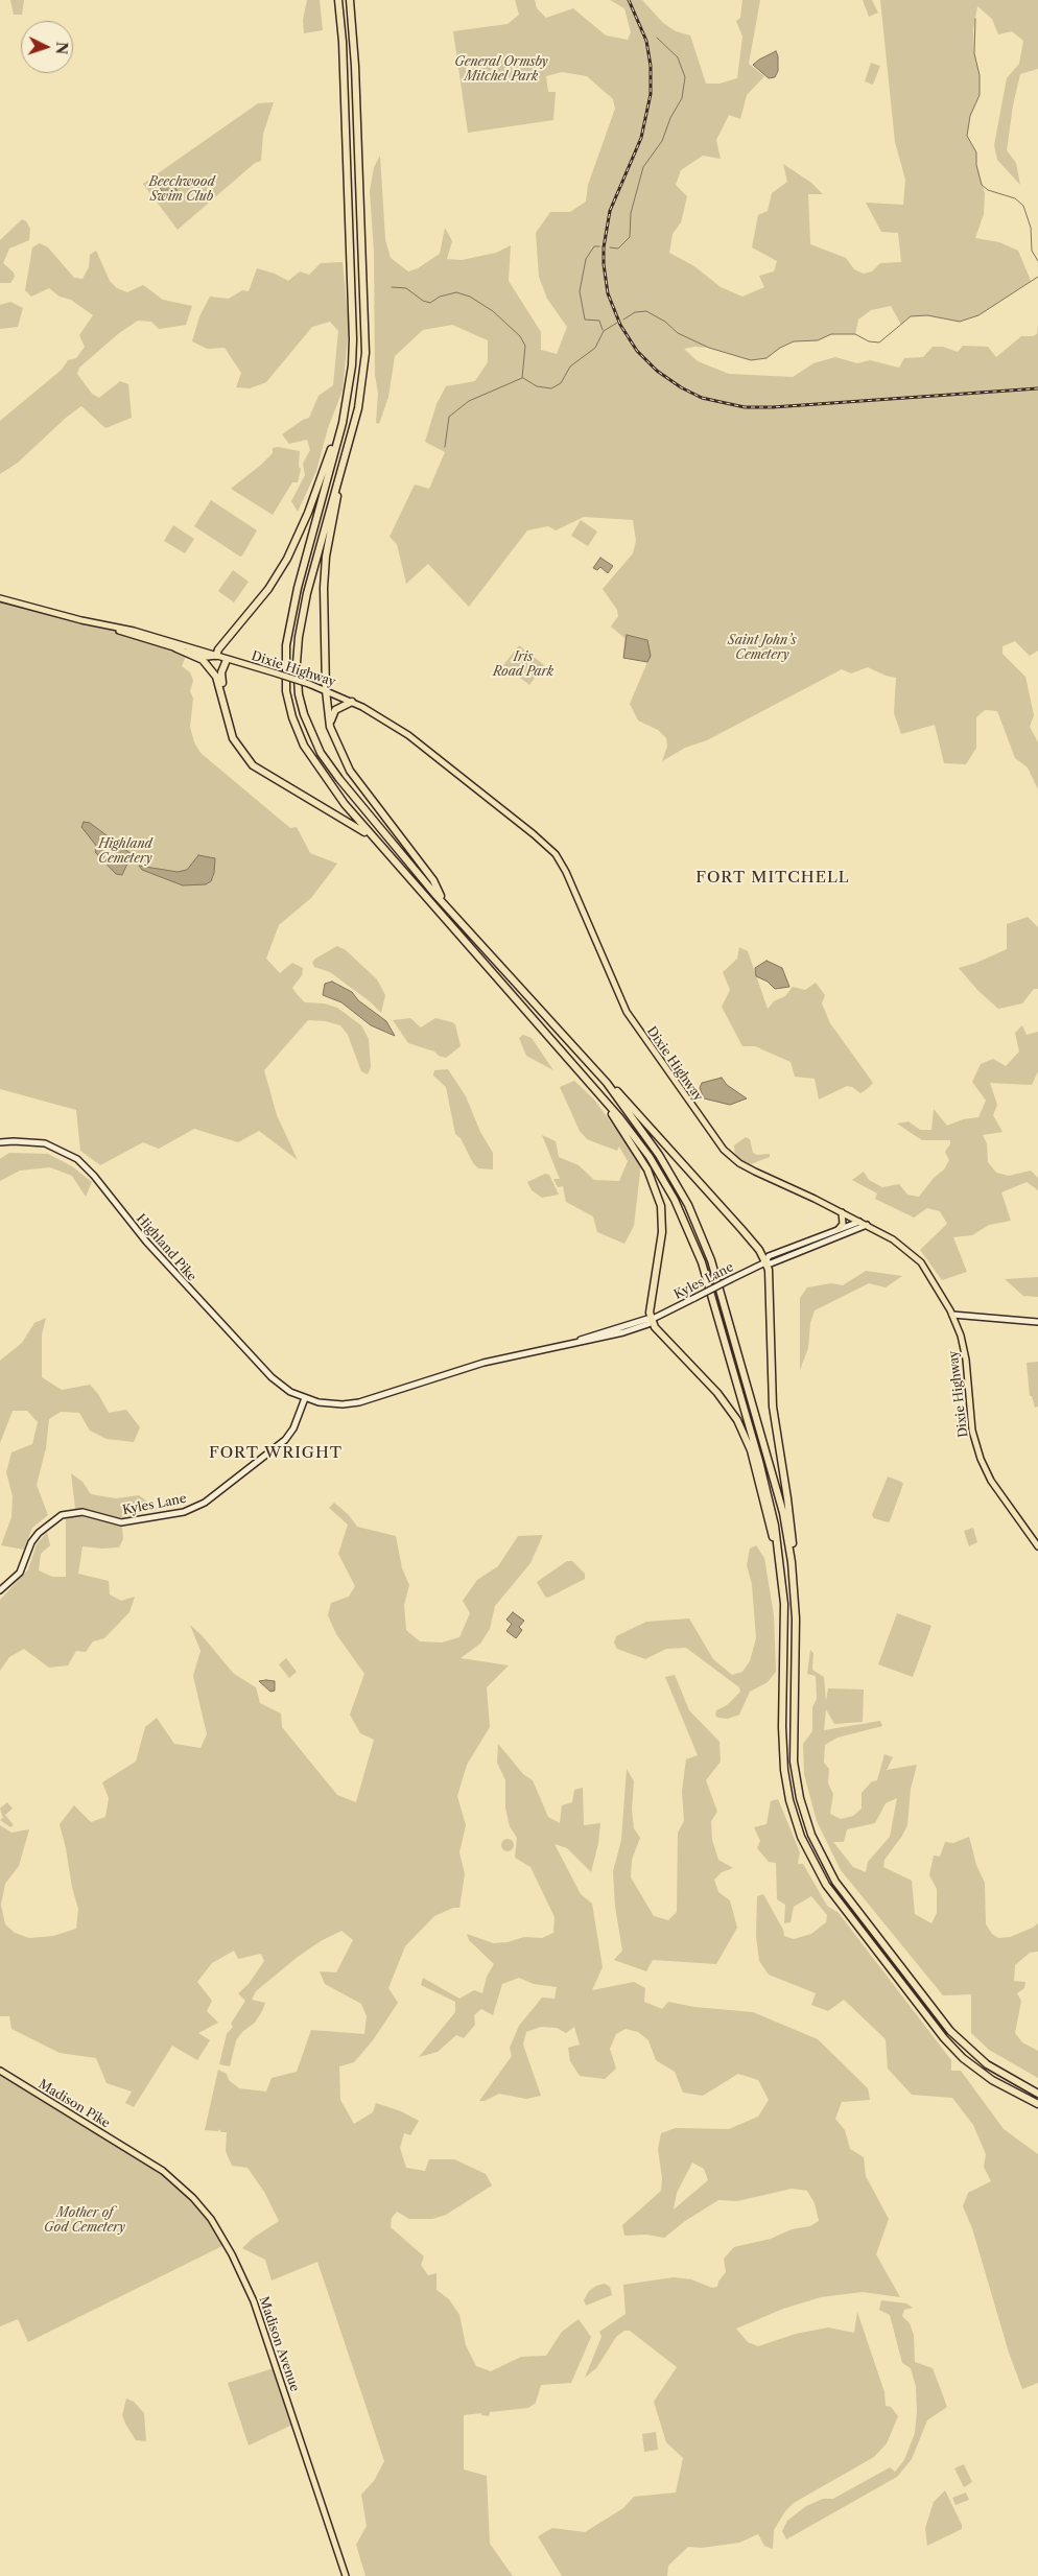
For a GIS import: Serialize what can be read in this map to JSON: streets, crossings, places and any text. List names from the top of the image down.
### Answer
{
  "streets": {
    "main road": [
      "Dixie Highway",
      "Highland Pike",
      "Kyles Lane",
      "Madison Pike",
      "Madison Avenue"
    ]
  },
  "crossings": [
    ["Dixie Highway", "Kyles Lane"],
    ["Highland Pike", "Kyles Lane"],
    ["Madison Pike", "Madison Avenue"]
  ],
  "districts": ["FORT MITCHELL", "FORT WRIGHT"],
  "parks": [
    "General Ormsby Mitchel Park",
    "Beechwood Swim Club",
    "Saint John’s Cemetery",
    "Iris Road Park",
    "Highland Cemetery",
    "Mother of God Cemetery"
  ],
  "north": "right"
}
